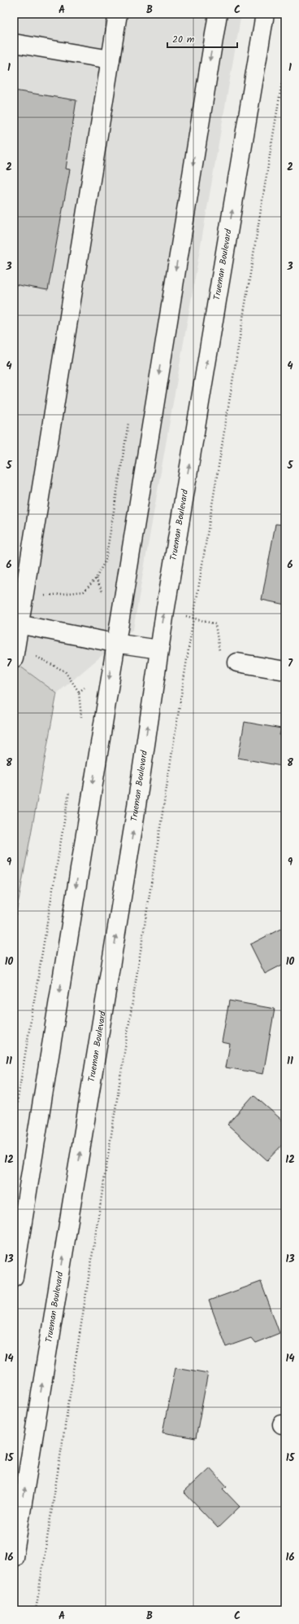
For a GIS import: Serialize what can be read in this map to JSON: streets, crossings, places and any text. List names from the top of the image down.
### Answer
{
  "streets": {
    "main road": ["Trueman Boulevard"]
  },
  "scale_bar": "20 m",
  "grid": {
    "columns": ["A", "B", "C"],
    "rows": [
      "1",
      "2",
      "3",
      "4",
      "5",
      "6",
      "7",
      "8",
      "9",
      "10",
      "11",
      "12",
      "13",
      "14",
      "15",
      "16"
    ]
  }
}
